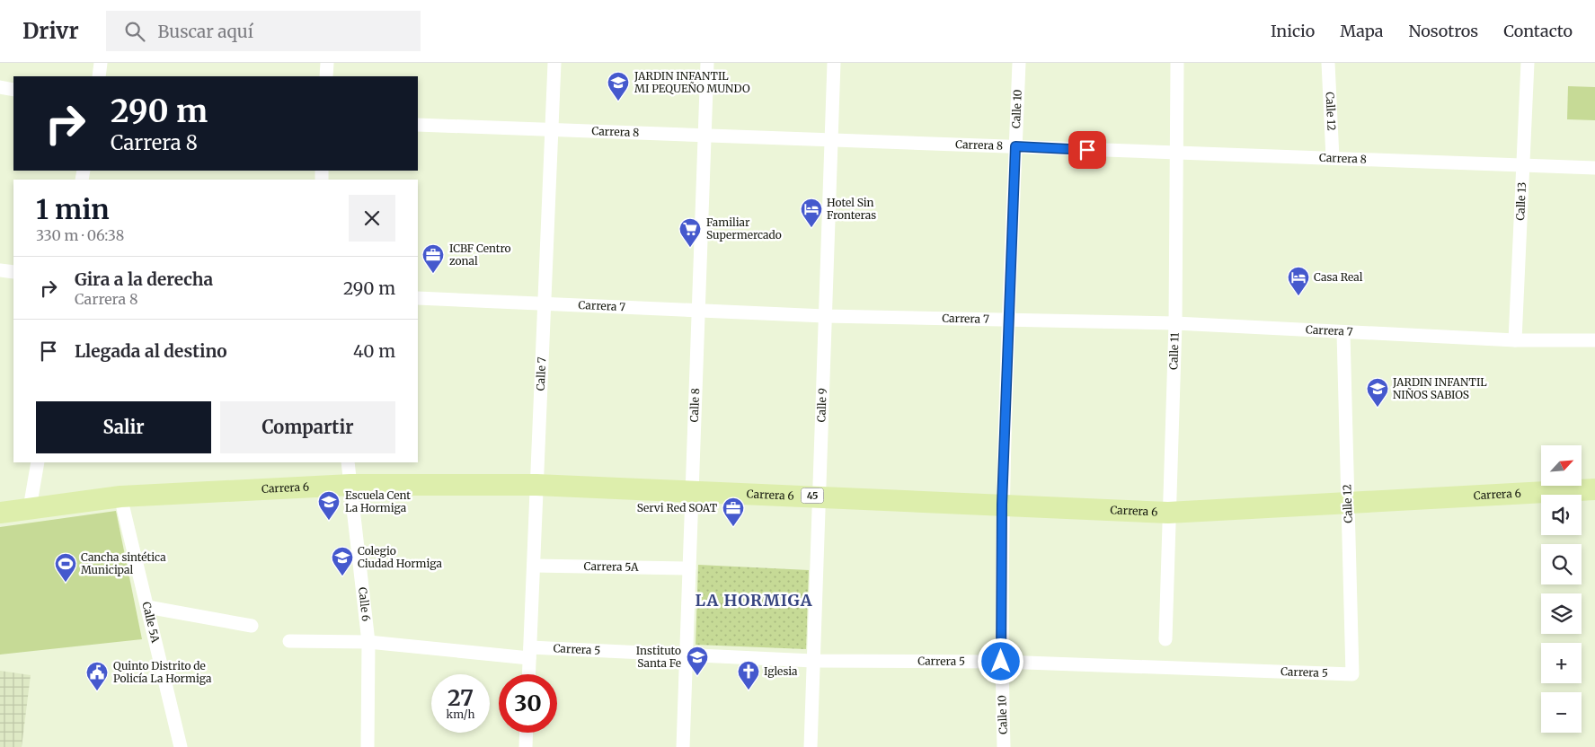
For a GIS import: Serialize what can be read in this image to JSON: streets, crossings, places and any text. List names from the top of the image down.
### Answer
{
  "streets": {
    "main road": ["Carrera 6", "45"],
    "street": [
      "Calle 10",
      "Calle 12",
      "Carrera 8",
      "Calle 13",
      "Carrera 7",
      "Calle 11",
      "Calle 7",
      "Calle 8",
      "Calle 9",
      "Carrera 5A",
      "Calle 6",
      "Calle 5A",
      "Carrera 5"
    ]
  },
  "crossings": [
    ["Calle 10", "Carrera 8"],
    ["Calle 10", "Carrera 7"],
    ["Calle 10", "Carrera 6"],
    ["Calle 10", "Carrera 5"],
    ["Calle 12", "Carrera 8"],
    ["Calle 12", "Carrera 7"],
    ["Calle 12", "Carrera 6"],
    ["Calle 12", "Carrera 5"],
    ["Carrera 8", "Calle 13"],
    ["Carrera 8", "Calle 11"],
    ["Carrera 8", "Calle 7"],
    ["Carrera 8", "Calle 8"],
    ["Carrera 8", "Calle 9"],
    ["Calle 13", "Carrera 7"],
    ["Carrera 7", "Calle 11"],
    ["Carrera 7", "Calle 7"],
    ["Carrera 7", "Calle 8"],
    ["Carrera 7", "Calle 9"],
    ["Calle 11", "Carrera 6"],
    ["Calle 7", "Carrera 6"],
    ["Calle 7", "Carrera 5A"],
    ["Calle 7", "Carrera 5"],
    ["Calle 8", "Carrera 6"],
    ["Calle 8", "Carrera 5A"],
    ["Calle 8", "Carrera 5"],
    ["Calle 9", "Carrera 6"],
    ["Calle 9", "Carrera 5"],
    ["Carrera 6", "Calle 6"],
    ["Carrera 6", "Calle 5A"],
    ["Calle 6", "Carrera 5"]
  ],
  "districts": ["LA HORMIGA"],
  "places": {
    "school or university": [
      "JARDIN INFANTIL MI PEQUEÑO MUNDO",
      "JARDIN INFANTIL NIÑOS SABIOS",
      "Escuela Cent La Hormiga",
      "Colegio Ciudad Hormiga",
      "Instituto Santa Fe"
    ],
    "hotel": ["Hotel Sin Fronteras", "Casa Real"],
    "supermarket": ["Familiar Supermercado"],
    "office": ["ICBF Centro zonal", "Servi Red SOAT"],
    "sports": ["Cancha sintética Municipal"],
    "church": ["Iglesia"],
    "public building": ["Quinto Distrito de Policía La Hormiga"]
  },
  "north": "top right",
  "page": {
    "header": "Drivr",
    "search": "Buscar aquí",
    "nav": [
      "Inicio",
      "Mapa",
      "Nosotros",
      "Contacto"
    ],
    "turn": ["290 m", "Carrera 8"],
    "heading": ["1 min", "330 m · 06:38"],
    "list": [
      {
        "name": "Gira a la derecha",
        "note": "Carrera 8",
        "value": "290 m"
      },
      {
        "name": "Llegada al destino",
        "value": "40 m"
      }
    ],
    "buttons": ["Salir", "Compartir"],
    "map_buttons": ["+", "−"],
    "speed": "27 km/h",
    "limit": "30"
  }
}
